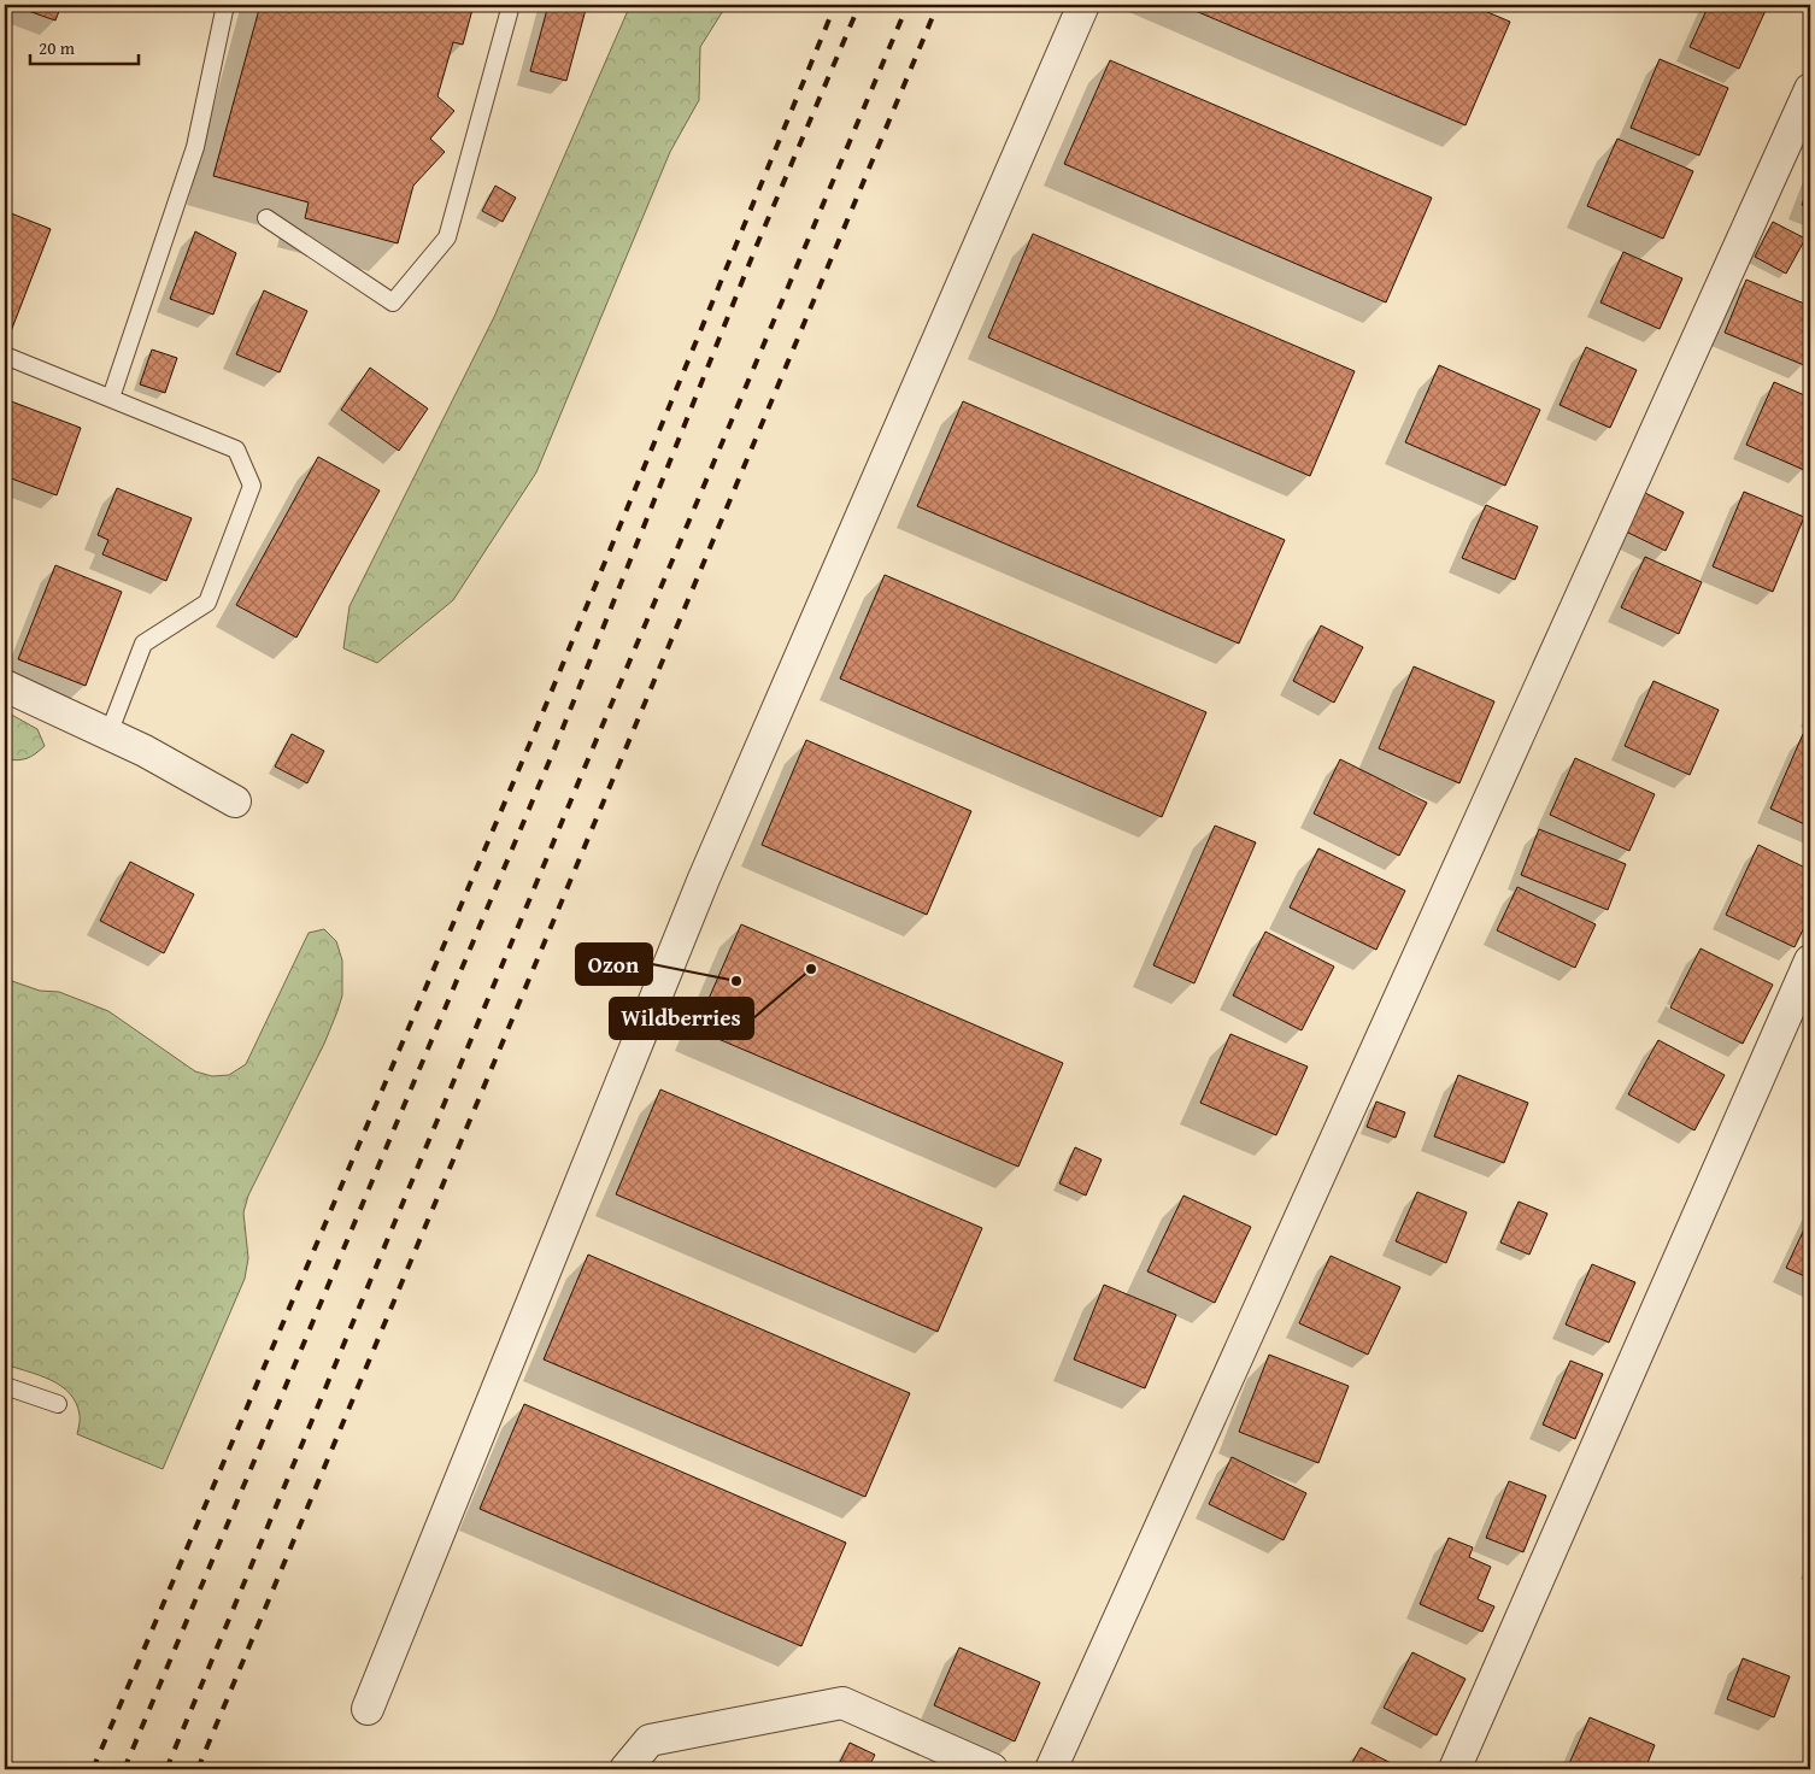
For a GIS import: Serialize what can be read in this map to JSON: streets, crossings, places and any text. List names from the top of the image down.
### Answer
{
  "places": ["Wildberries", "Ozon"],
  "scale_bar": "20 m"
}
